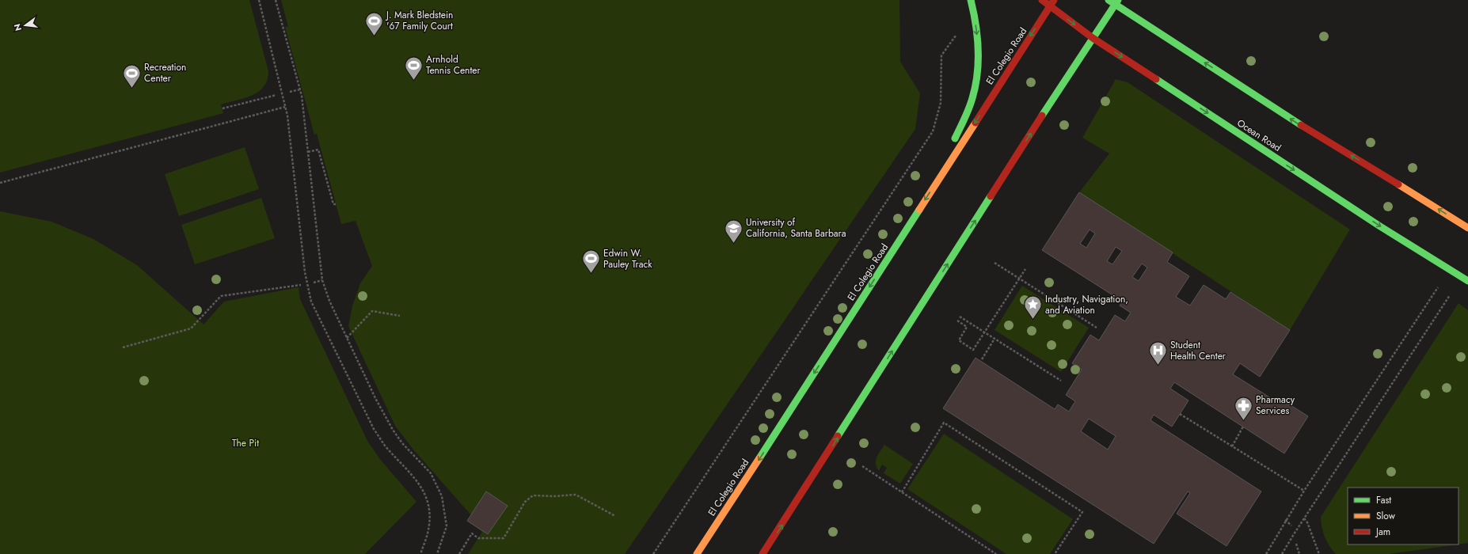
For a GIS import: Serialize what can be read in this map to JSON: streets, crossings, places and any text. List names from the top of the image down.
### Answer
{
  "streets": {
    "main road": ["El Colegio Road", "Ocean Road"]
  },
  "crossings": [
    ["El Colegio Road", "Ocean Road"]
  ],
  "parks": ["The Pit"],
  "places": {
    "sports": [
      "J. Mark Bledstein '67 Family Court",
      "Arnhold Tennis Center",
      "Recreation Center",
      "Edwin W. Pauley Track"
    ],
    "school or university": ["University of California, Santa Barbara"],
    "place": ["Industry, Navigation, and Aviation"],
    "hospital": ["Student Health Center"],
    "pharmacy": ["Pharmacy Services"]
  },
  "legend": ["Fast", "Slow", "Jam"],
  "north": "left"
}
